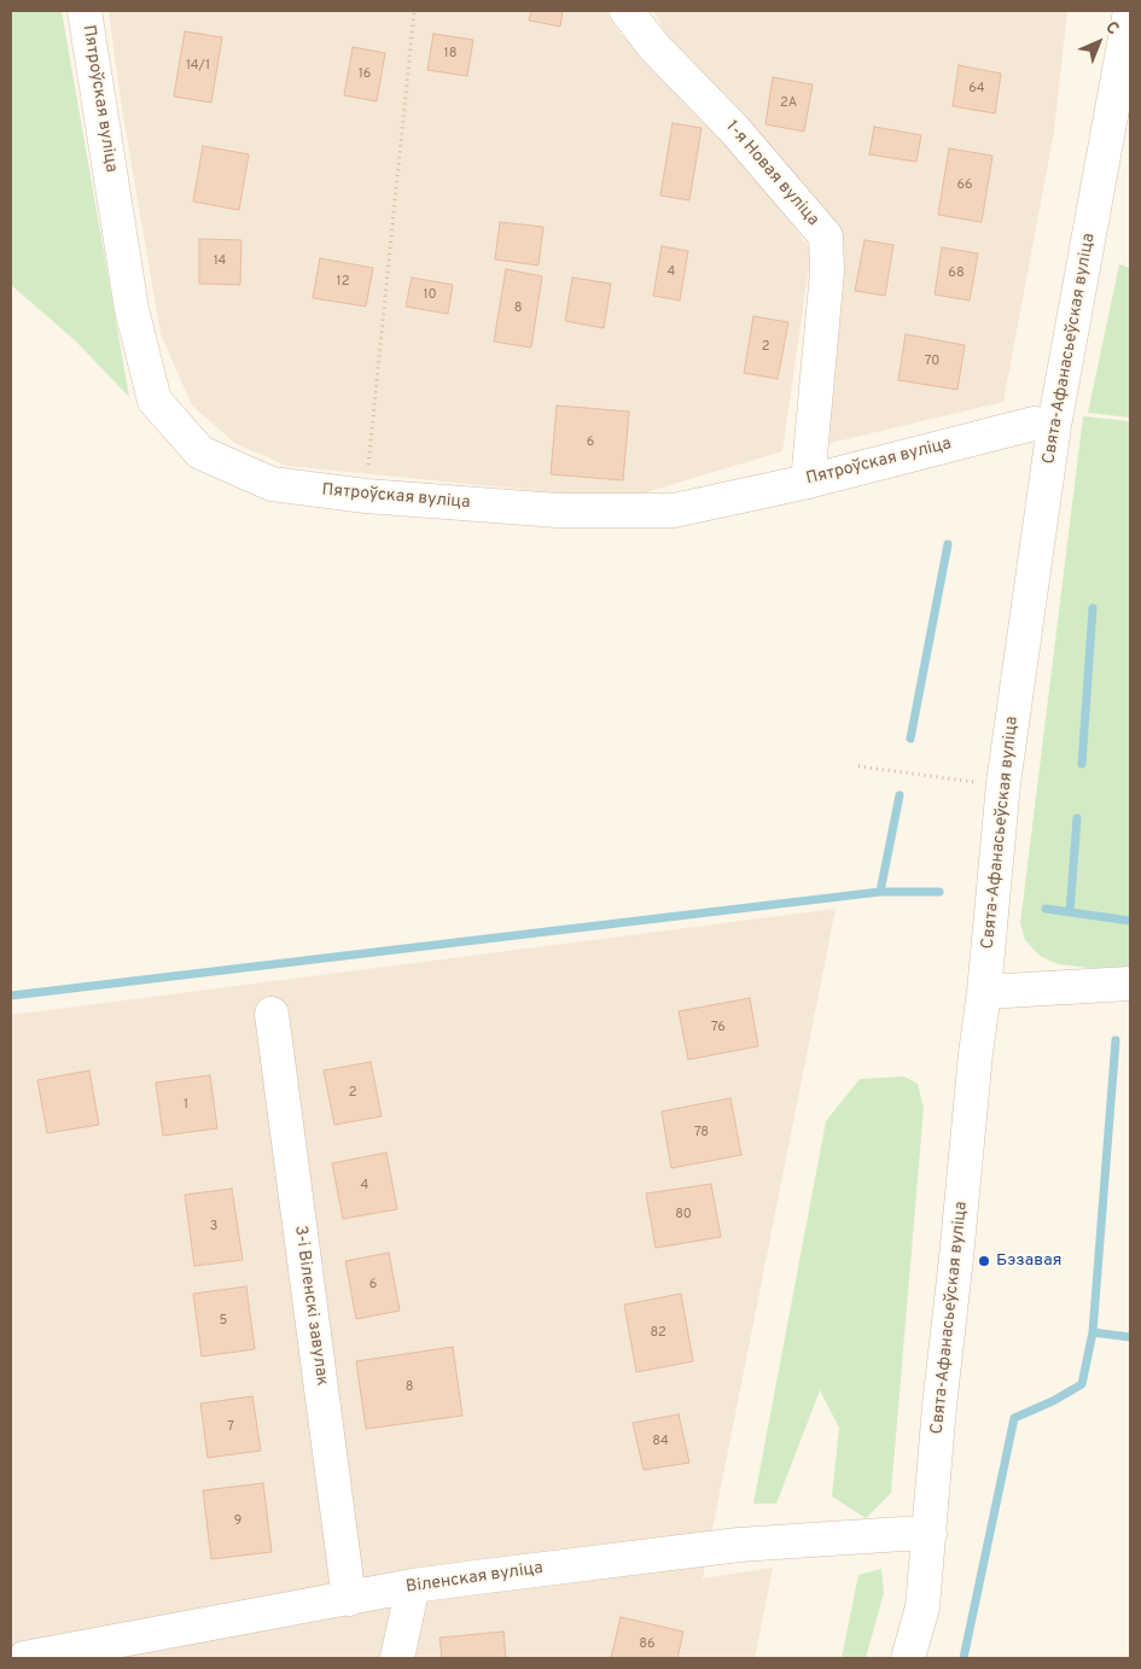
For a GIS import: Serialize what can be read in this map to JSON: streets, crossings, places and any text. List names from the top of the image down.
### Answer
{
  "streets": {
    "street": [
      "Пятроўская вуліца",
      "1-я Новая вуліца",
      "Свята-Афанасьеўская вуліца",
      "3-і Віленскі завулак",
      "Віленская вуліца"
    ]
  },
  "crossings": [
    ["Пятроўская вуліца", "1-я Новая вуліца"],
    ["Пятроўская вуліца", "Свята-Афанасьеўская вуліца"],
    ["Свята-Афанасьеўская вуліца", "Віленская вуліца"],
    ["3-і Віленскі завулак", "Віленская вуліца"]
  ],
  "places": ["Бэзавая"],
  "house_numbers": [
    "18",
    "14/1",
    "16",
    "64",
    "2А",
    "66",
    "14",
    "4",
    "68",
    "12",
    "10",
    "8",
    "2",
    "70",
    "6",
    "76",
    "2",
    "1",
    "78",
    "4",
    "80",
    "3",
    "6",
    "5",
    "82",
    "8",
    "7",
    "84",
    "9",
    "86"
  ],
  "north": "top right"
}
